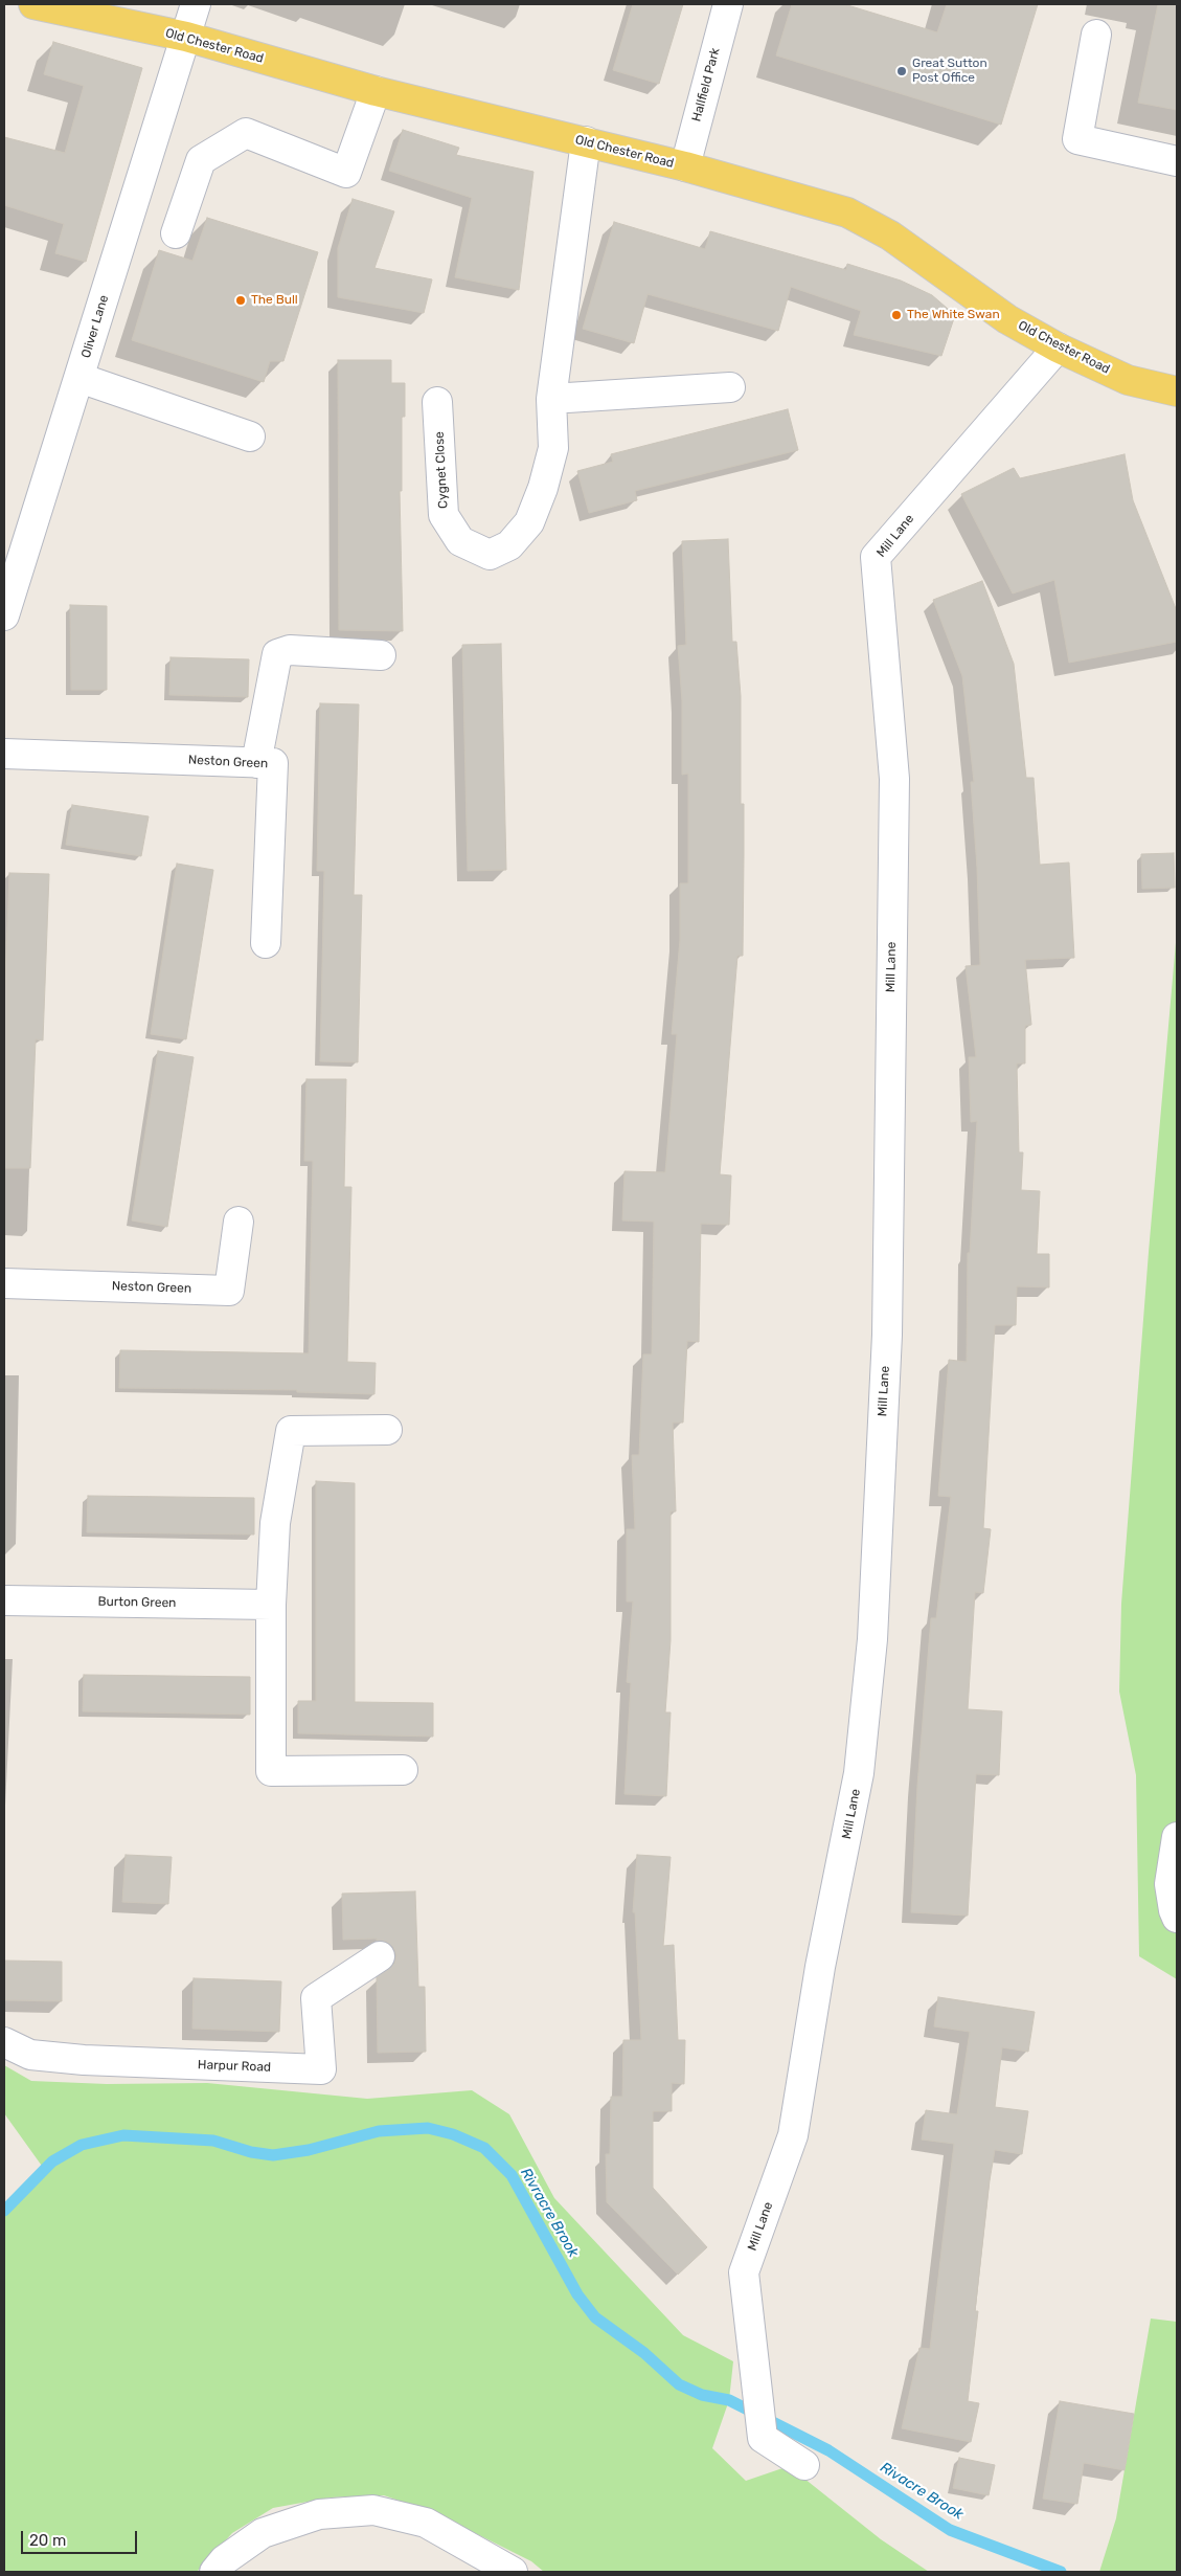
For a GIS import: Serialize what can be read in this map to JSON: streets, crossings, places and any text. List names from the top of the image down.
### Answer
{
  "streets": {
    "main road": ["Old Chester Road"],
    "street": [
      "Hallfield Park",
      "Oliver Lane",
      "Cygnet Close",
      "Mill Lane",
      "Neston Green",
      "Burton Green",
      "Harpur Road"
    ]
  },
  "crossings": [
    ["Old Chester Road", "Hallfield Park"],
    ["Old Chester Road", "Oliver Lane"],
    ["Old Chester Road", "Cygnet Close"],
    ["Old Chester Road", "Mill Lane"]
  ],
  "water": ["Rivracre Brook", "Rivacre Brook"],
  "places": ["Great Sutton Post Office", "The Bull", "The White Swan"],
  "scale_bar": "20 m"
}
